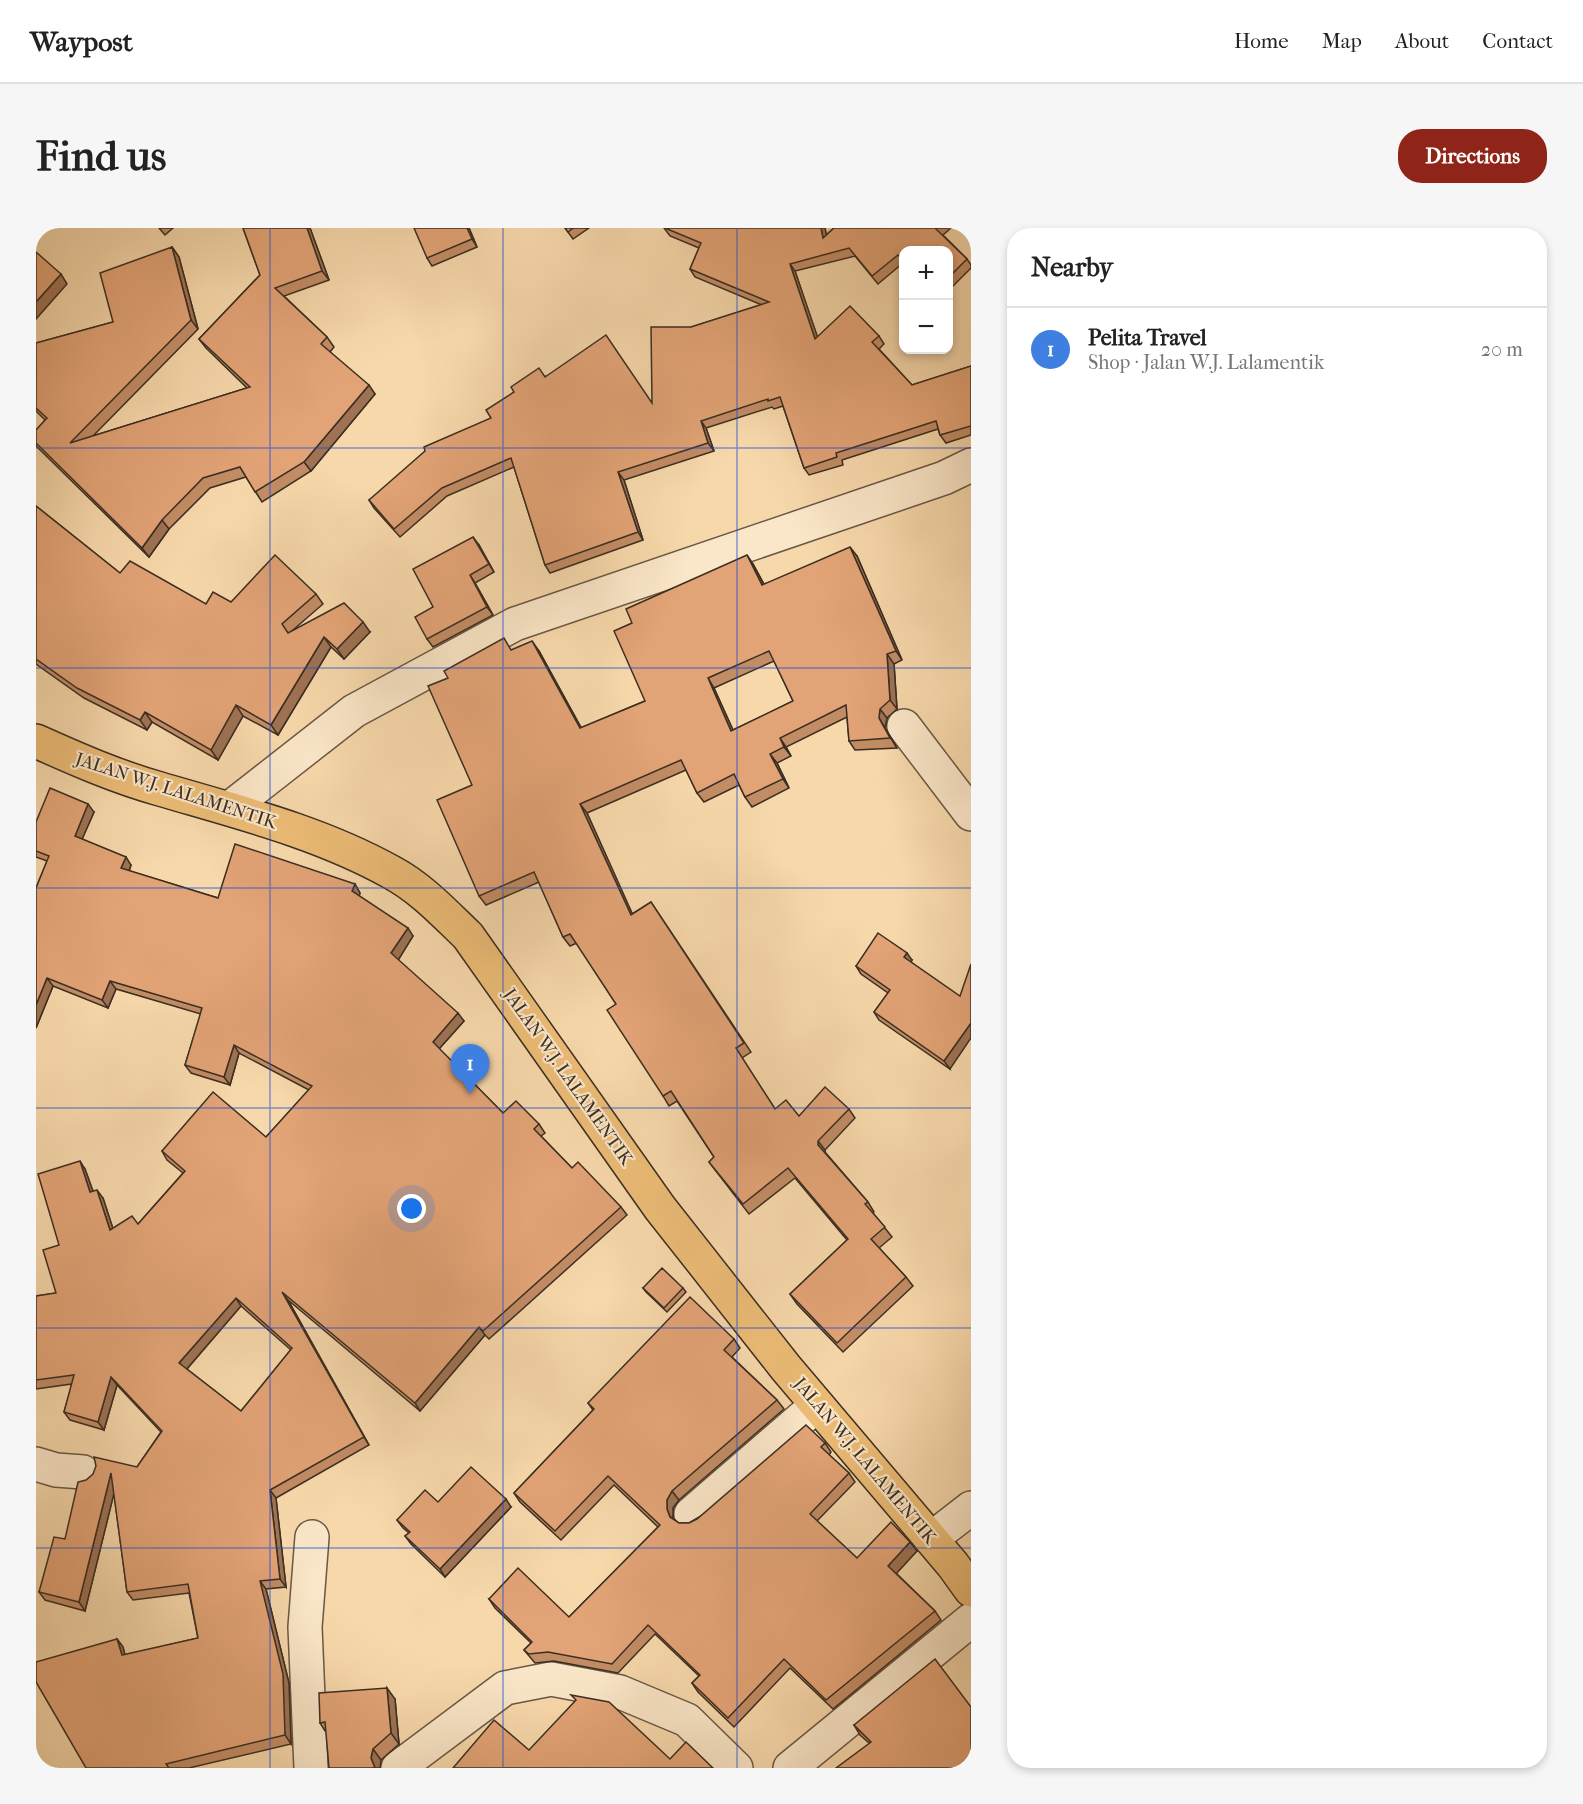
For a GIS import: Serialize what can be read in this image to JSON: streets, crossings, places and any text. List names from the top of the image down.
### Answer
{
  "streets": {
    "main road": ["JALAN W.J. LALAMENTIK"]
  },
  "page": {
    "header": "Waypost",
    "nav": [
      "Home",
      "Map",
      "About",
      "Contact"
    ],
    "buttons": "Directions",
    "title": "Find us",
    "heading": "Nearby",
    "map_buttons": ["+", "−"],
    "list": [
      {
        "mark": "1",
        "name": "Pelita Travel",
        "note": "Shop · Jalan W.J. Lalamentik",
        "value": "20 m"
      }
    ],
    "pins": "1"
  }
}
